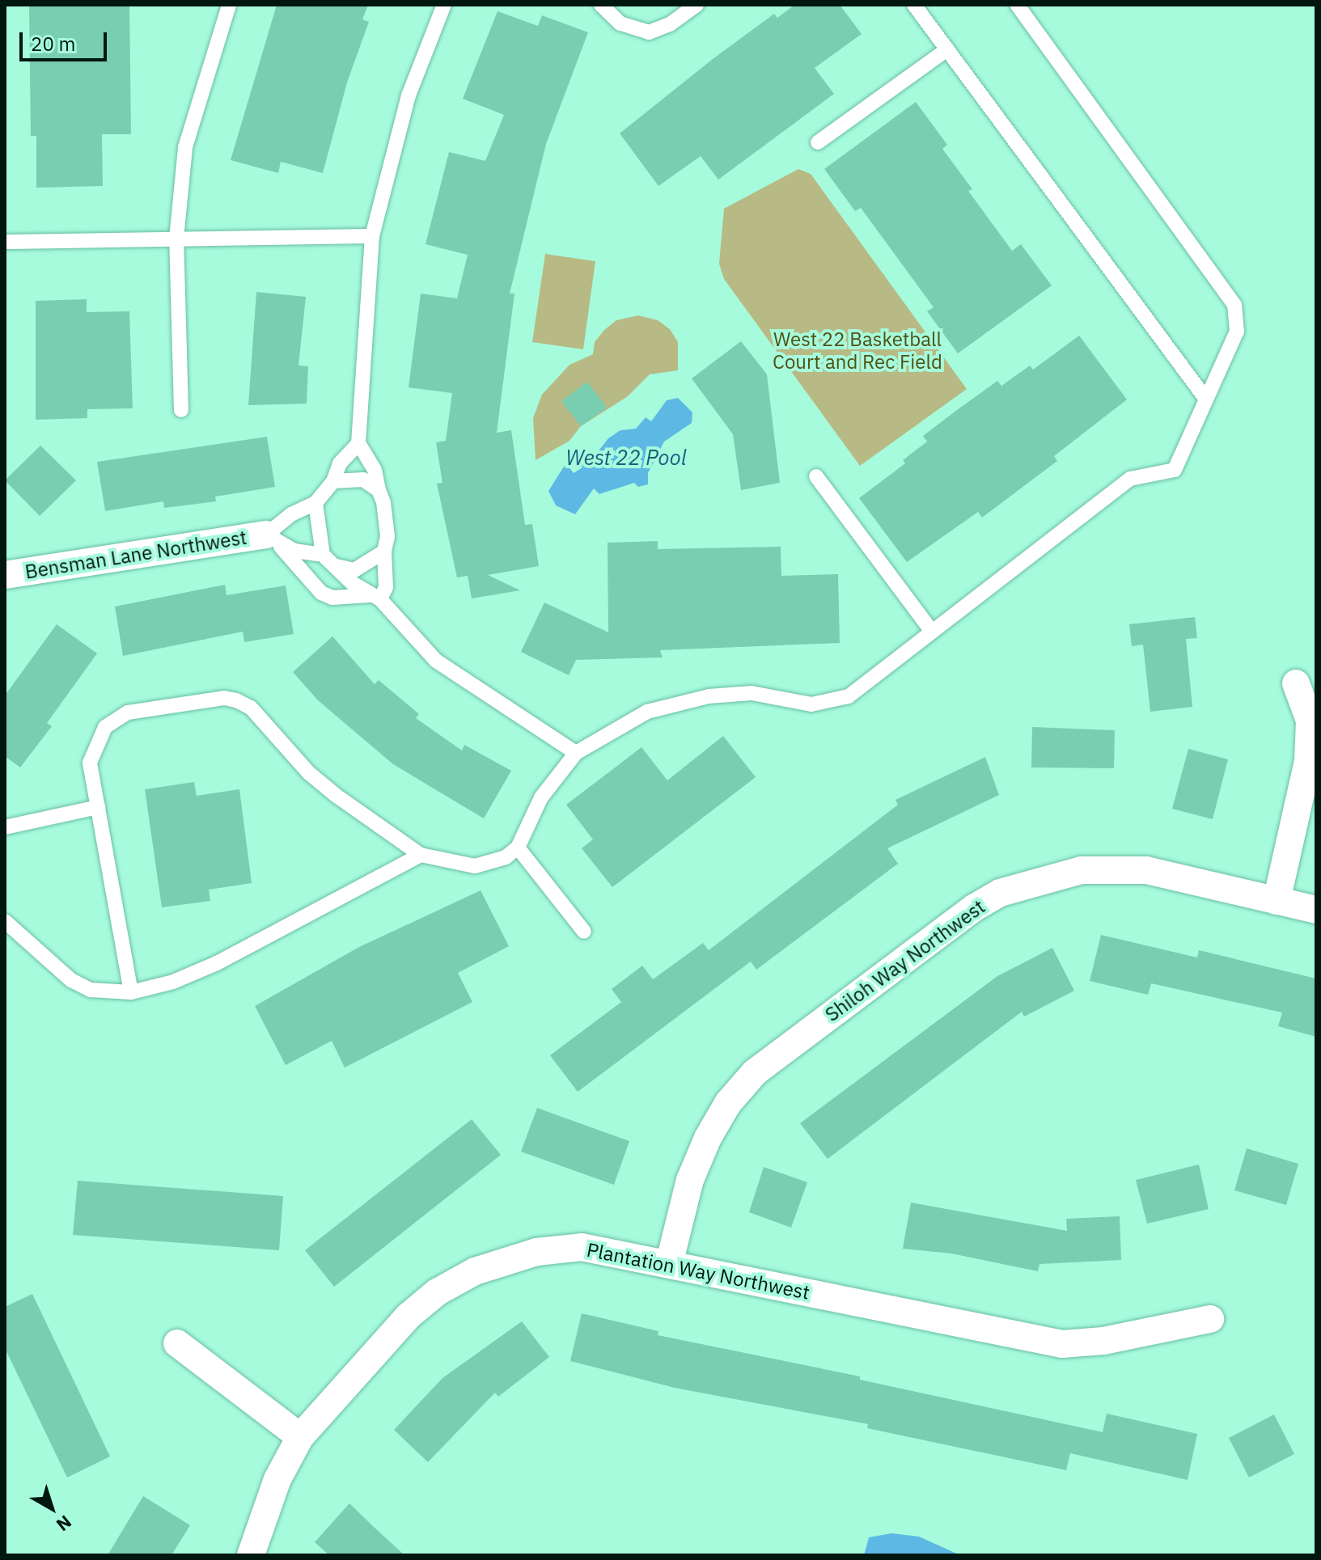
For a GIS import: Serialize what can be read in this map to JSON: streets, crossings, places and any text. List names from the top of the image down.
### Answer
{
  "streets": {
    "street": ["Bensman Lane Northwest", "Shiloh Way Northwest", "Plantation Way Northwest"]
  },
  "crossings": [
    ["Shiloh Way Northwest", "Plantation Way Northwest"]
  ],
  "water": ["West 22 Pool"],
  "parks": ["West 22 Basketball Court and Rec Field"],
  "scale_bar": "20 m",
  "north": "bottom right"
}
